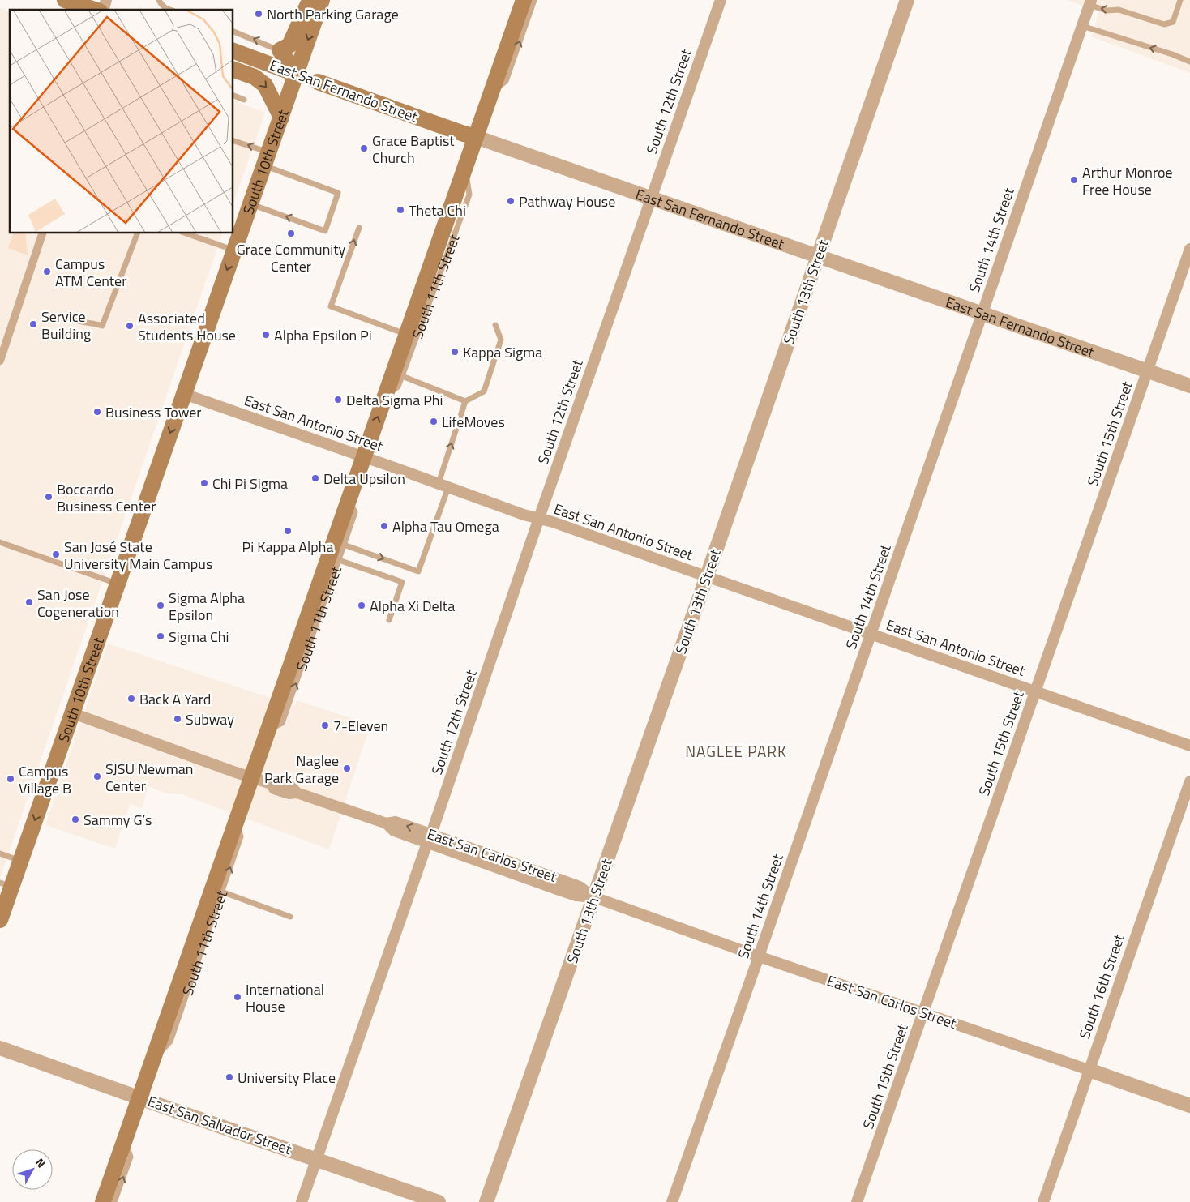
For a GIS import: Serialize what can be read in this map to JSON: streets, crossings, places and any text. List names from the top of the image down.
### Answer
{
  "streets": {
    "main road": ["East San Fernando Street", "South 10th Street", "South 11th Street"],
    "street": [
      "South 12th Street",
      "South 14th Street",
      "South 13th Street",
      "East San Antonio Street",
      "South 15th Street",
      "East San Carlos Street",
      "South 16th Street",
      "East San Salvador Street"
    ]
  },
  "crossings": [
    ["East San Fernando Street", "South 12th Street"],
    ["East San Fernando Street", "South 10th Street"],
    ["East San Fernando Street", "South 14th Street"],
    ["East San Fernando Street", "South 11th Street"],
    ["East San Fernando Street", "South 13th Street"],
    ["East San Fernando Street", "South 15th Street"],
    ["South 12th Street", "East San Antonio Street"],
    ["South 12th Street", "East San Carlos Street"],
    ["South 12th Street", "East San Salvador Street"],
    ["South 10th Street", "East San Antonio Street"],
    ["South 10th Street", "East San Carlos Street"],
    ["South 14th Street", "East San Antonio Street"],
    ["South 14th Street", "East San Carlos Street"],
    ["South 11th Street", "East San Antonio Street"],
    ["South 11th Street", "East San Carlos Street"],
    ["South 11th Street", "East San Salvador Street"],
    ["South 13th Street", "East San Antonio Street"],
    ["South 13th Street", "East San Carlos Street"],
    ["East San Antonio Street", "South 15th Street"],
    ["South 15th Street", "East San Carlos Street"],
    ["East San Carlos Street", "South 16th Street"]
  ],
  "one_way": ["South 10th Street"],
  "districts": ["NAGLEE PARK"],
  "places": [
    "North Parking Garage",
    "Grace Baptist Church",
    "Arthur Monroe Free House",
    "Pathway House",
    "Theta Chi",
    "Grace Community Center",
    "Campus ATM Center",
    "Service Building",
    "Associated Students House",
    "Alpha Epsilon Pi",
    "Kappa Sigma",
    "Delta Sigma Phi",
    "Business Tower",
    "LifeMoves",
    "Delta Upsilon",
    "Chi Pi Sigma",
    "Boccardo Business Center",
    "Alpha Tau Omega",
    "Pi Kappa Alpha",
    "San José State University Main Campus",
    "San Jose Cogeneration",
    "Sigma Alpha Epsilon",
    "Alpha Xi Delta",
    "Sigma Chi",
    "Back A Yard",
    "Subway",
    "7-Eleven",
    "Naglee Park Garage",
    "SJSU Newman Center",
    "Campus Village B",
    "Sammy G’s",
    "International House",
    "University Place"
  ],
  "north": "top right"
}
